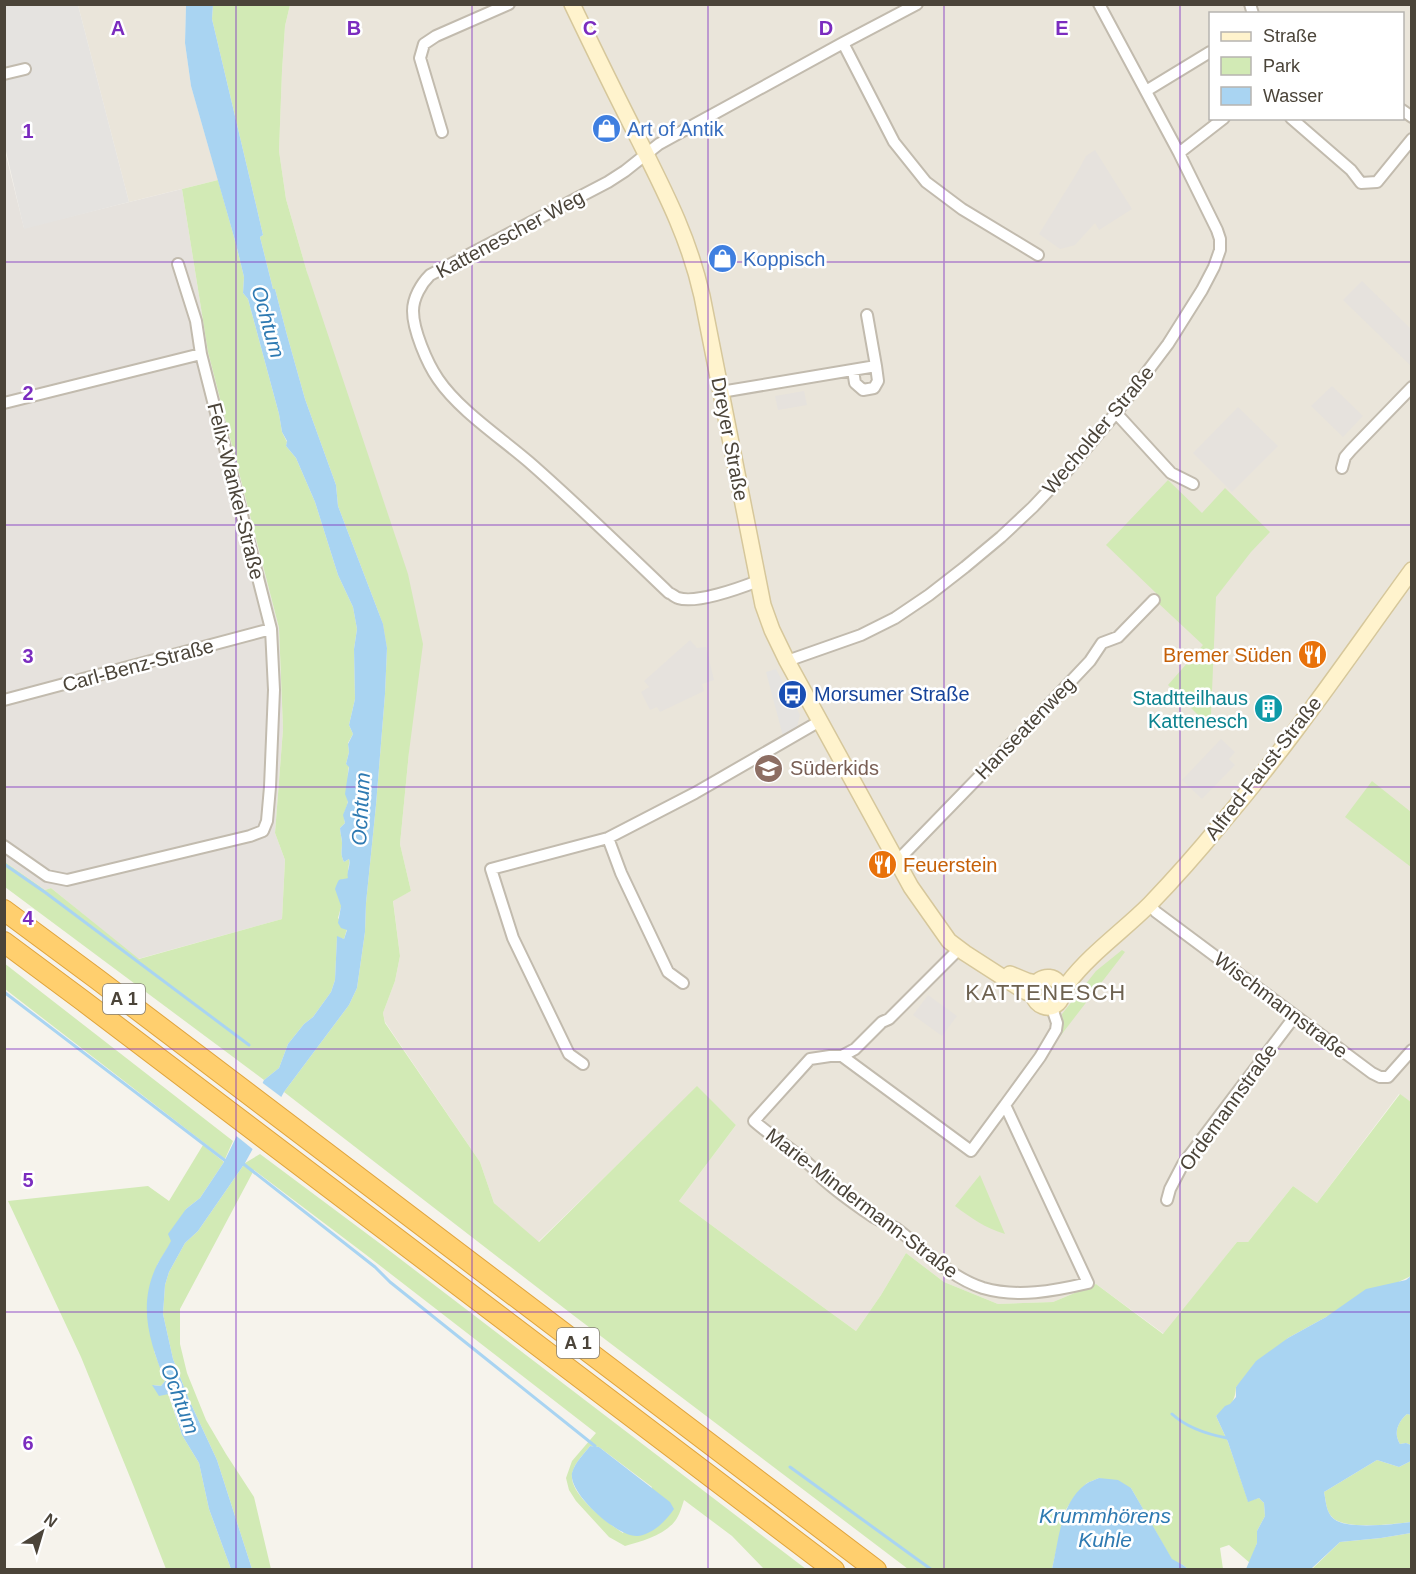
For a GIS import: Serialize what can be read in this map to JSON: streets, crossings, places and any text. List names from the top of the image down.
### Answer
{
  "streets": {
    "highway": ["A 1"],
    "street": [
      "Kattenescher Weg",
      "Wecholder Straße",
      "Dreyer Straße",
      "Felix-Wankel-Straße",
      "Carl-Benz-Straße",
      "Hanseatenweg",
      "Alfred-Faust-Straße",
      "Wischmannstraße",
      "Ordemannstraße",
      "Marie-Mindermann-Straße"
    ]
  },
  "crossings": [
    ["Kattenescher Weg", "Dreyer Straße"],
    ["Wecholder Straße", "Dreyer Straße"],
    ["Felix-Wankel-Straße", "Carl-Benz-Straße"],
    ["Alfred-Faust-Straße", "Wischmannstraße"],
    ["Wischmannstraße", "Ordemannstraße"]
  ],
  "districts": ["KATTENESCH"],
  "water": ["Ochtum", "Krummhörens Kuhle"],
  "places": {
    "shop": ["Art of Antik", "Koppisch"],
    "restaurant": ["Bremer Süden", "Feuerstein"],
    "bus stop": ["Morsumer Straße"],
    "building": ["Stadtteilhaus Kattenesch"],
    "school or university": ["Süderkids"]
  },
  "legend": ["Straße", "Park", "Wasser"],
  "north": "top right",
  "grid": {
    "columns": [
      "A",
      "B",
      "C",
      "D",
      "E"
    ],
    "rows": [
      "1",
      "2",
      "3",
      "4",
      "5",
      "6"
    ]
  }
}
